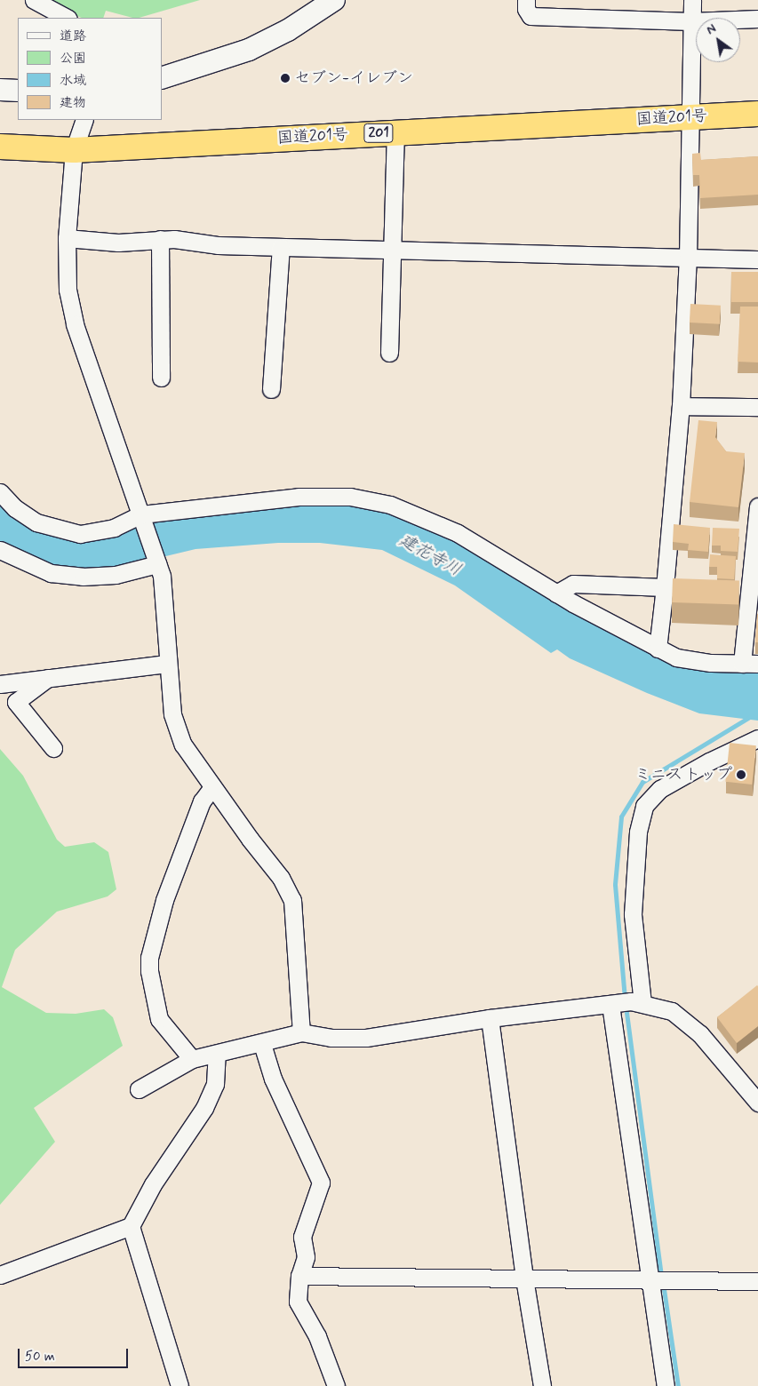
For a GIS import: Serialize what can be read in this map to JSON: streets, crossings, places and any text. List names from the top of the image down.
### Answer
{
  "streets": {
    "highway": ["国道201号", "201"]
  },
  "water": ["建花寺川"],
  "places": ["セブン-イレブン", "ミニストップ"],
  "legend": [
    "道路",
    "公園",
    "水域",
    "建物"
  ],
  "scale_bar": "50 m",
  "north": "top left"
}
